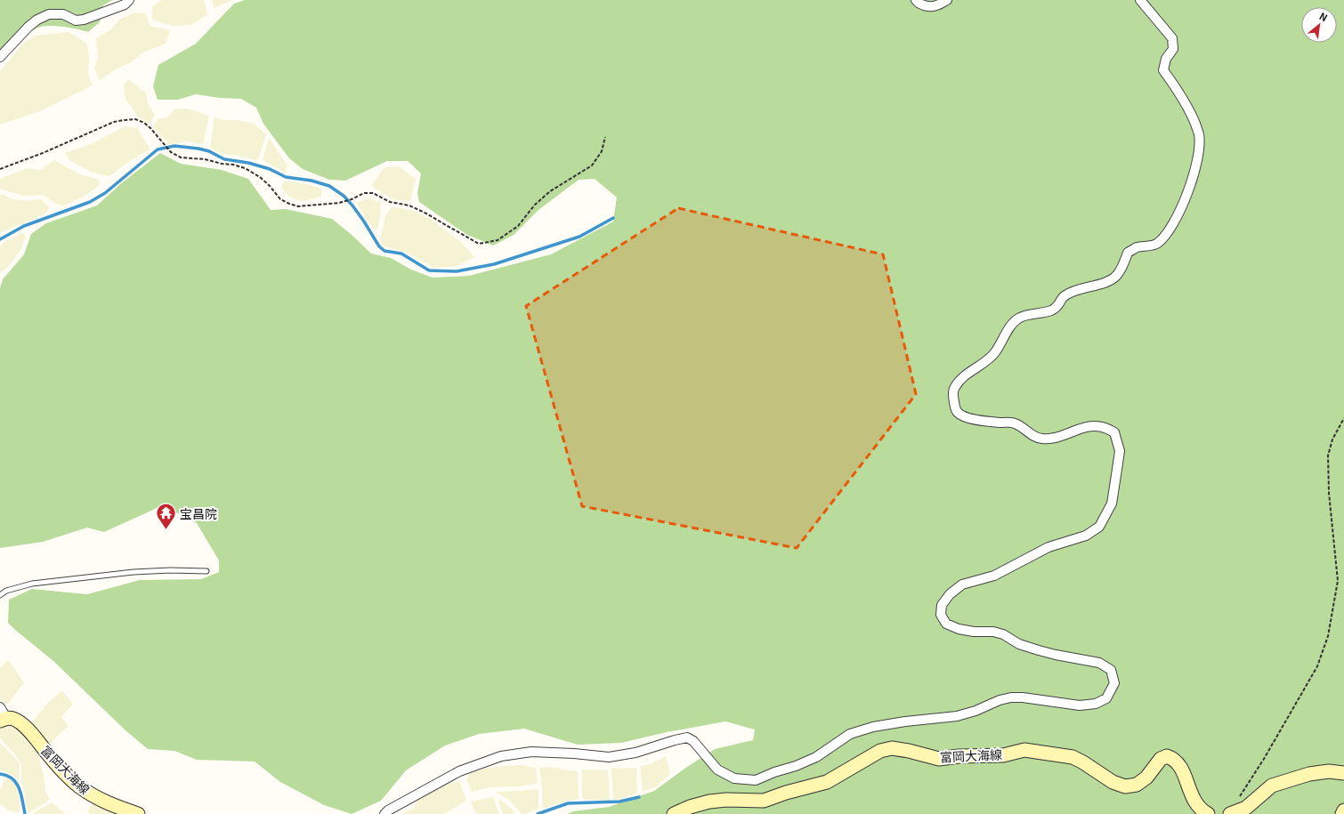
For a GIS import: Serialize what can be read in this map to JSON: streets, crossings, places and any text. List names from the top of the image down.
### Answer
{
  "streets": {
    "main road": ["富岡大海線"]
  },
  "places": {
    "temple": ["宝昌院"]
  },
  "north": "top right"
}
